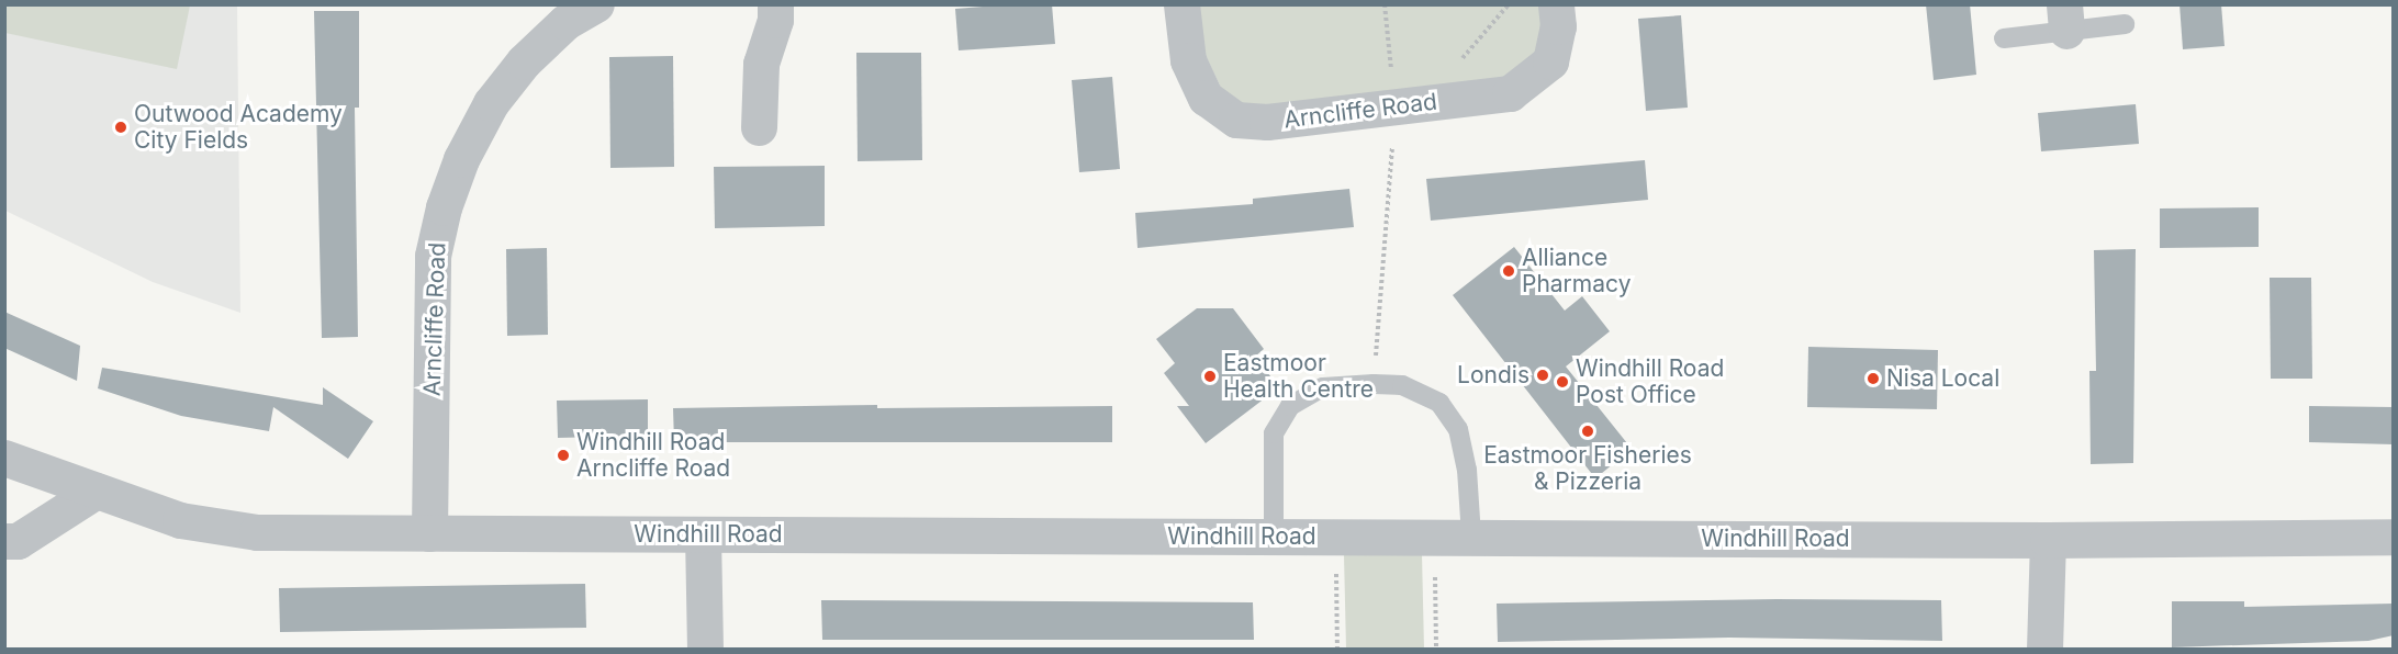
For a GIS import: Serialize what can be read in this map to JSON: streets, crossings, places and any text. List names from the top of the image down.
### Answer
{
  "streets": {
    "street": ["Arncliffe Road", "Windhill Road"]
  },
  "crossings": [
    ["Arncliffe Road", "Windhill Road"]
  ],
  "places": [
    "Outwood Academy City Fields",
    "Alliance Pharmacy",
    "Londis",
    "Eastmoor Health Centre",
    "Nisa Local",
    "Windhill Road Post Office",
    "Eastmoor Fisheries & Pizzeria",
    "Windhill Road Arncliffe Road"
  ]
}
